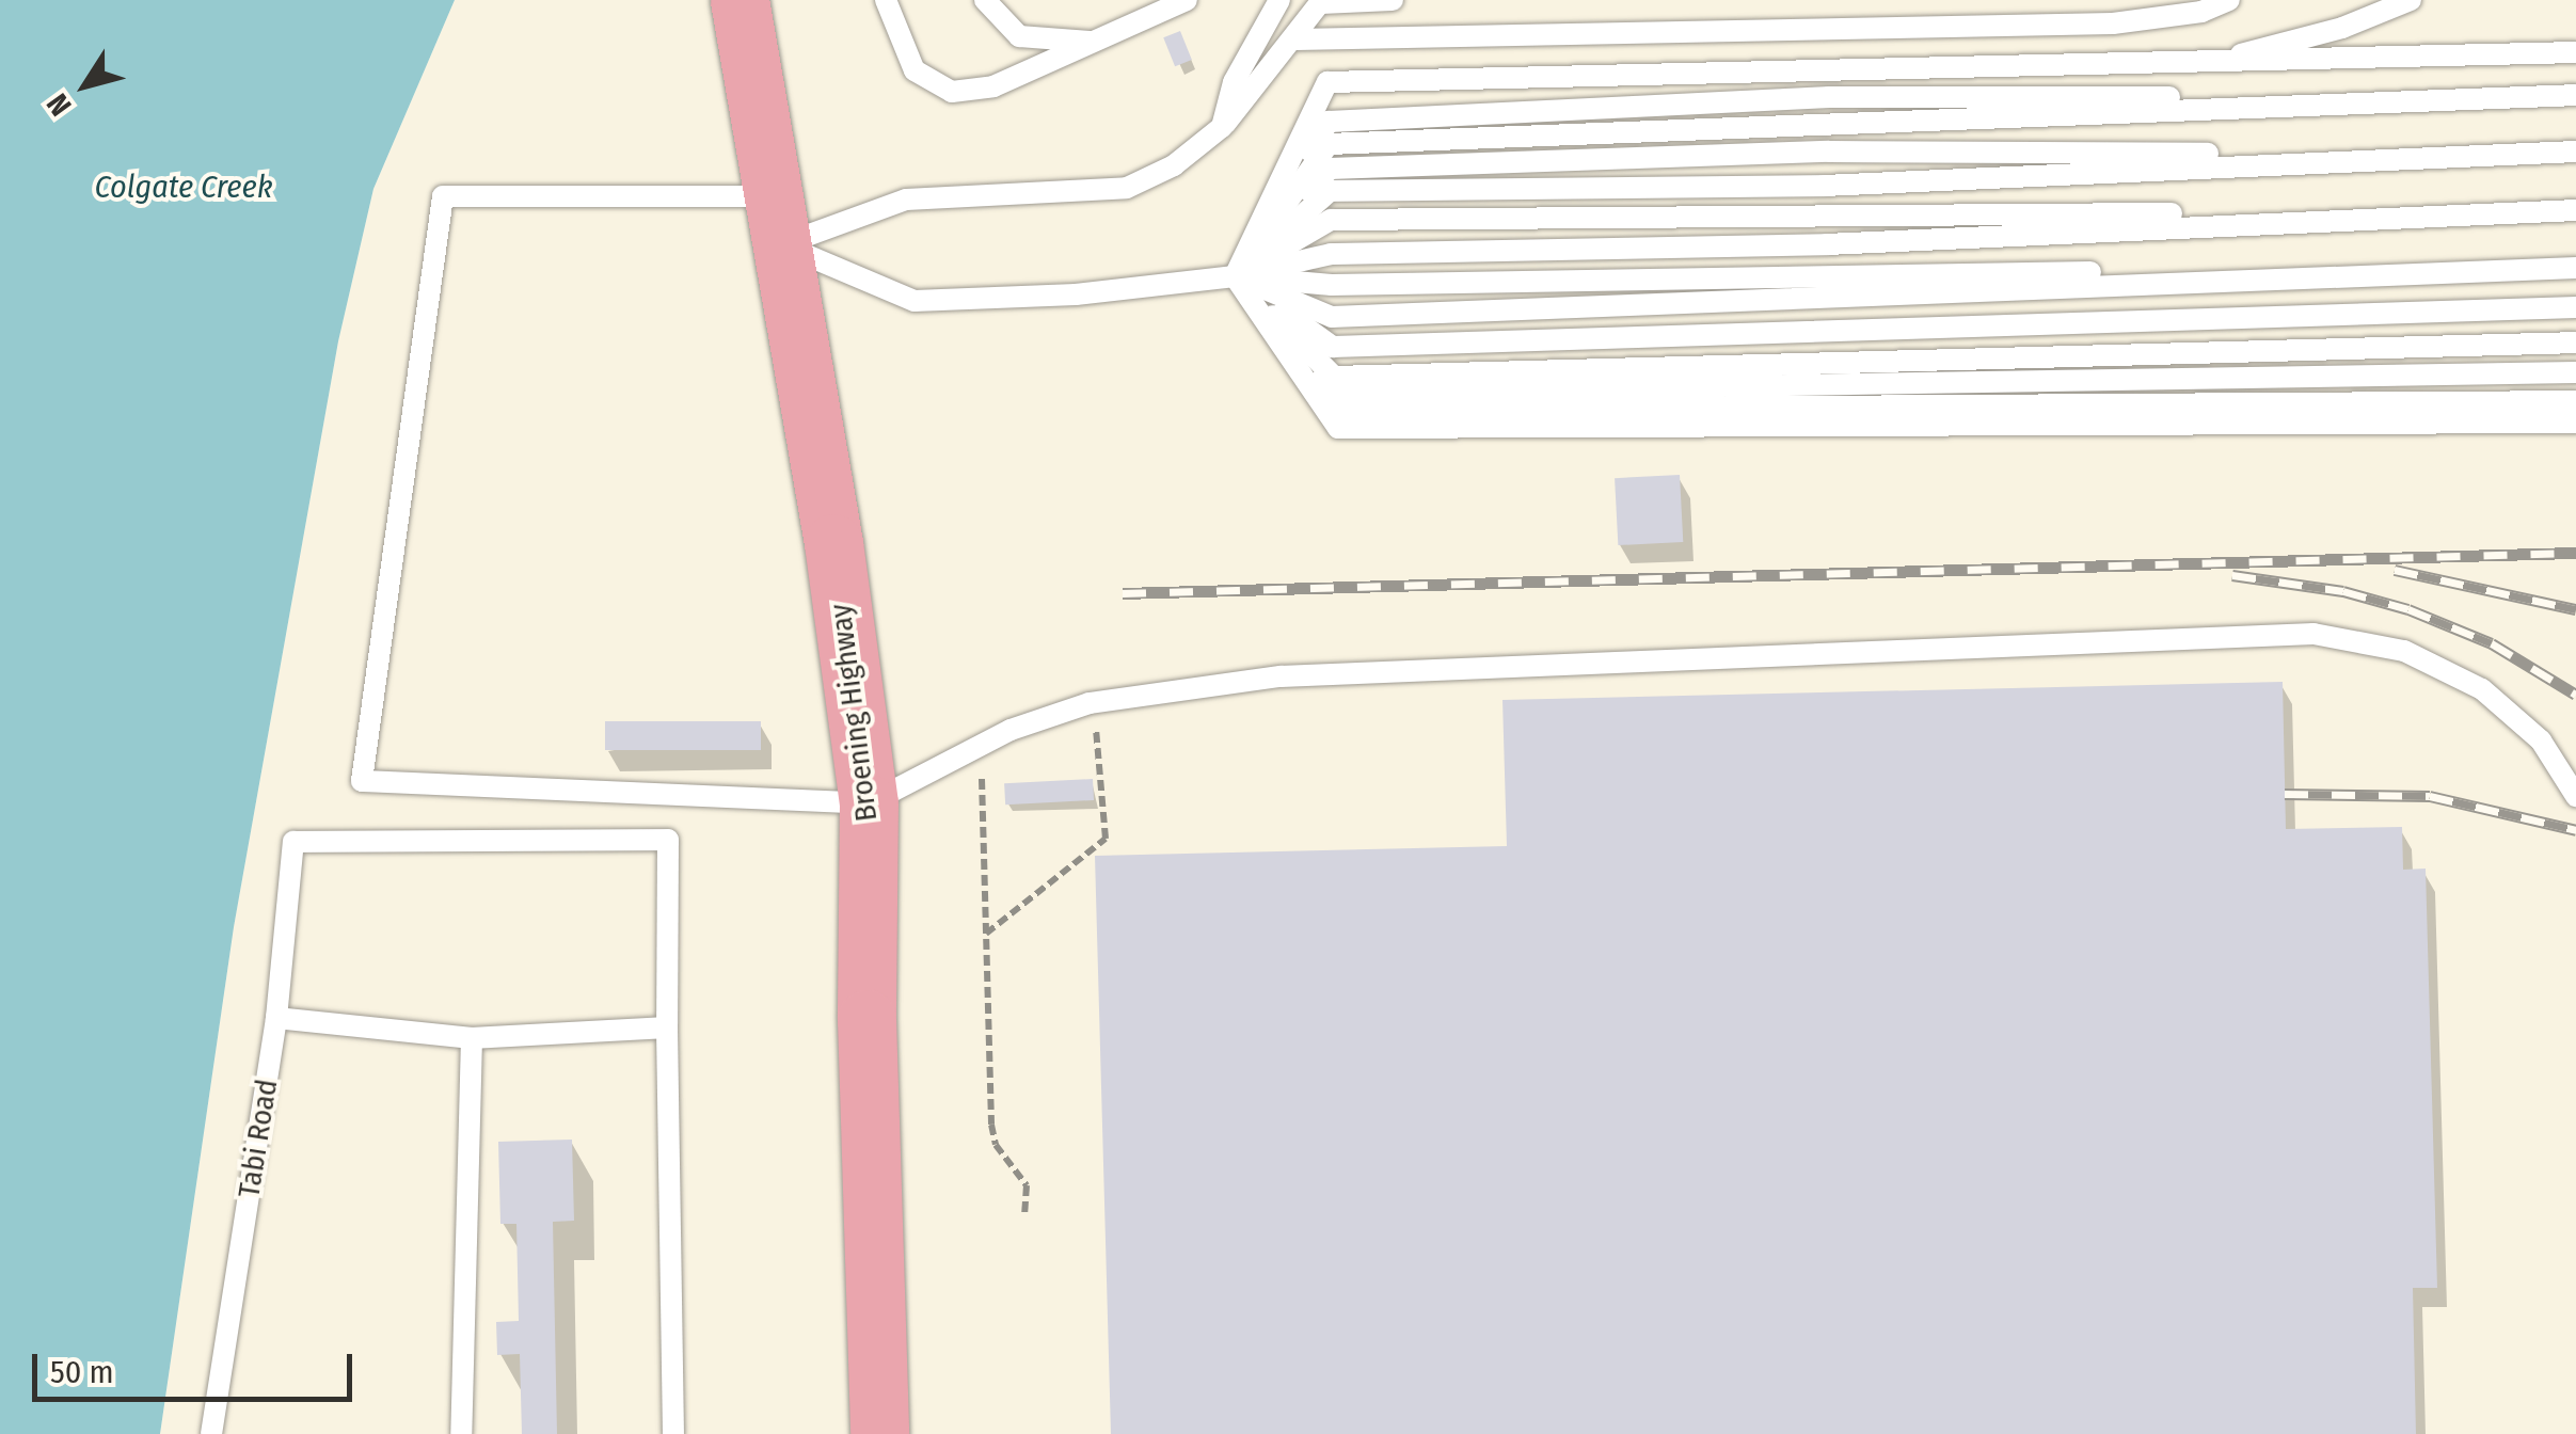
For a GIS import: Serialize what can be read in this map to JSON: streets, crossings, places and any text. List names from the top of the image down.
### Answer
{
  "streets": {
    "main road": ["Broening Highway"],
    "lane": ["Tabi Road"]
  },
  "water": ["Colgate Creek"],
  "scale_bar": "50 m",
  "north": "bottom left"
}
